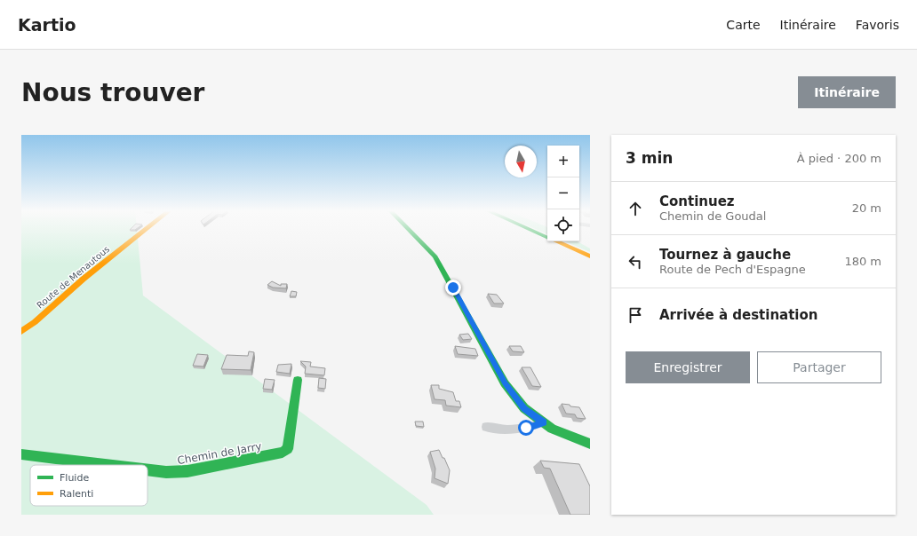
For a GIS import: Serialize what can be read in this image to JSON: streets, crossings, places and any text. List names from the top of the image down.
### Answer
{
  "streets": {
    "street": ["Route de Menautous", "Chemin de Jarry"]
  },
  "legend": ["Fluide", "Ralenti"],
  "north": "bottom",
  "page": {
    "header": "Kartio",
    "nav": ["Carte", "Itinéraire", "Favoris"],
    "buttons": [
      "Itinéraire",
      ["Enregistrer", "Partager"]
    ],
    "title": "Nous trouver",
    "heading": ["3 min", "À pied · 200 m"],
    "map_buttons": ["+", "−"],
    "list": [
      ["Continuez", "Chemin de Goudal", "20 m"],
      ["Tournez à gauche", "Route de Pech d'Espagne", "180 m"],
      "Arrivée à destination"
    ]
  }
}
